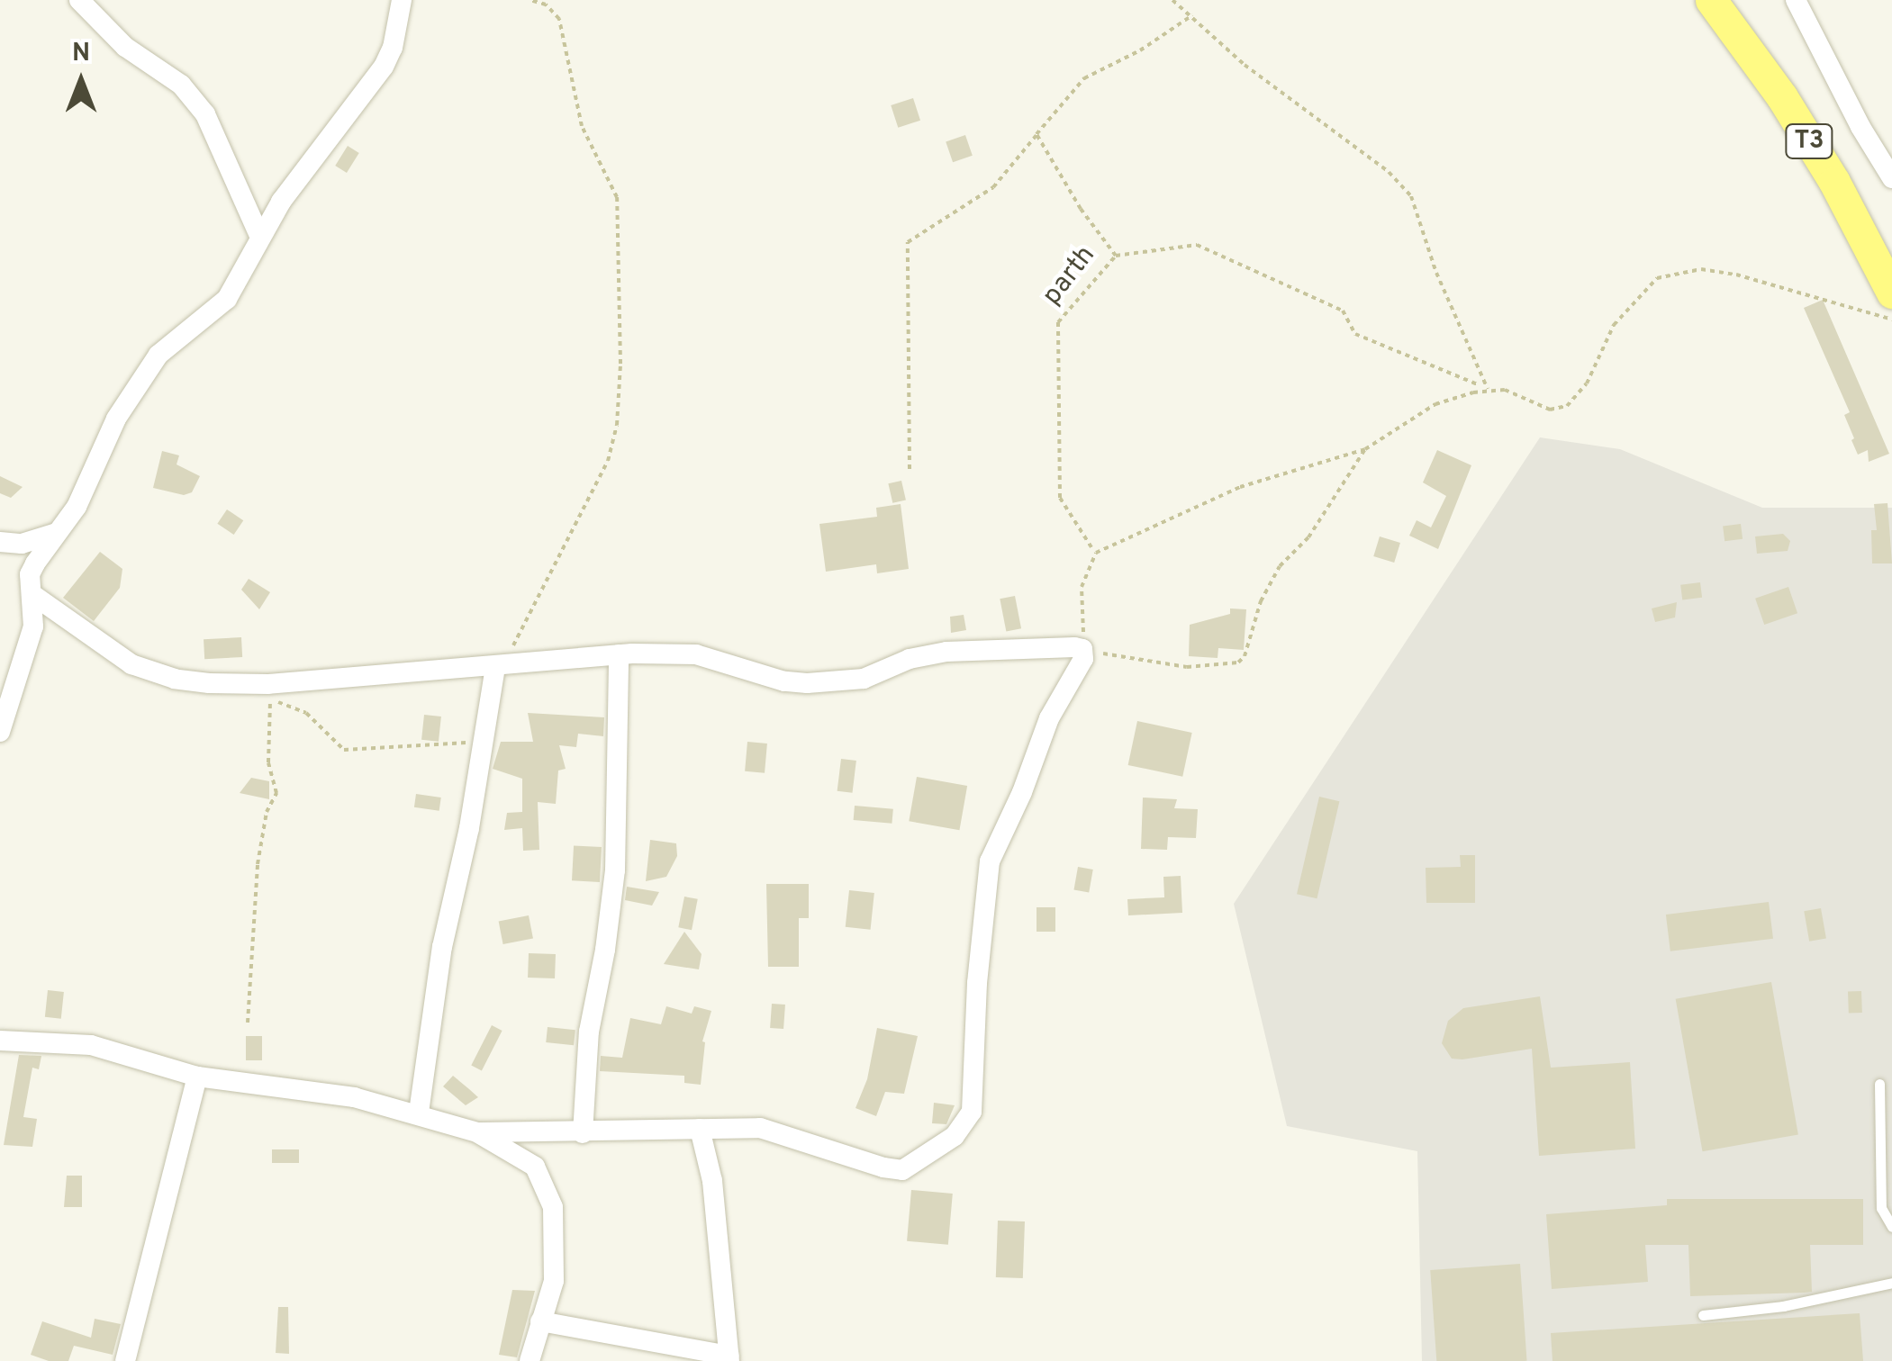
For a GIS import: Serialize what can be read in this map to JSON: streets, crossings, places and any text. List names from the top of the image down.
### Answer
{
  "streets": {
    "highway": ["T3"],
    "path": ["parth"]
  },
  "north": "top"
}
